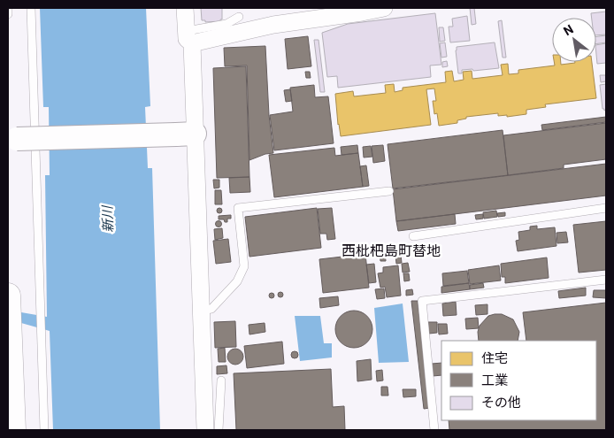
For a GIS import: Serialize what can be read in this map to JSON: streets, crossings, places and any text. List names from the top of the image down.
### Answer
{
  "districts": ["西枇杷島町替地"],
  "water": ["新川"],
  "legend": ["住宅", "工業", "その他"],
  "north": "top left"
}
